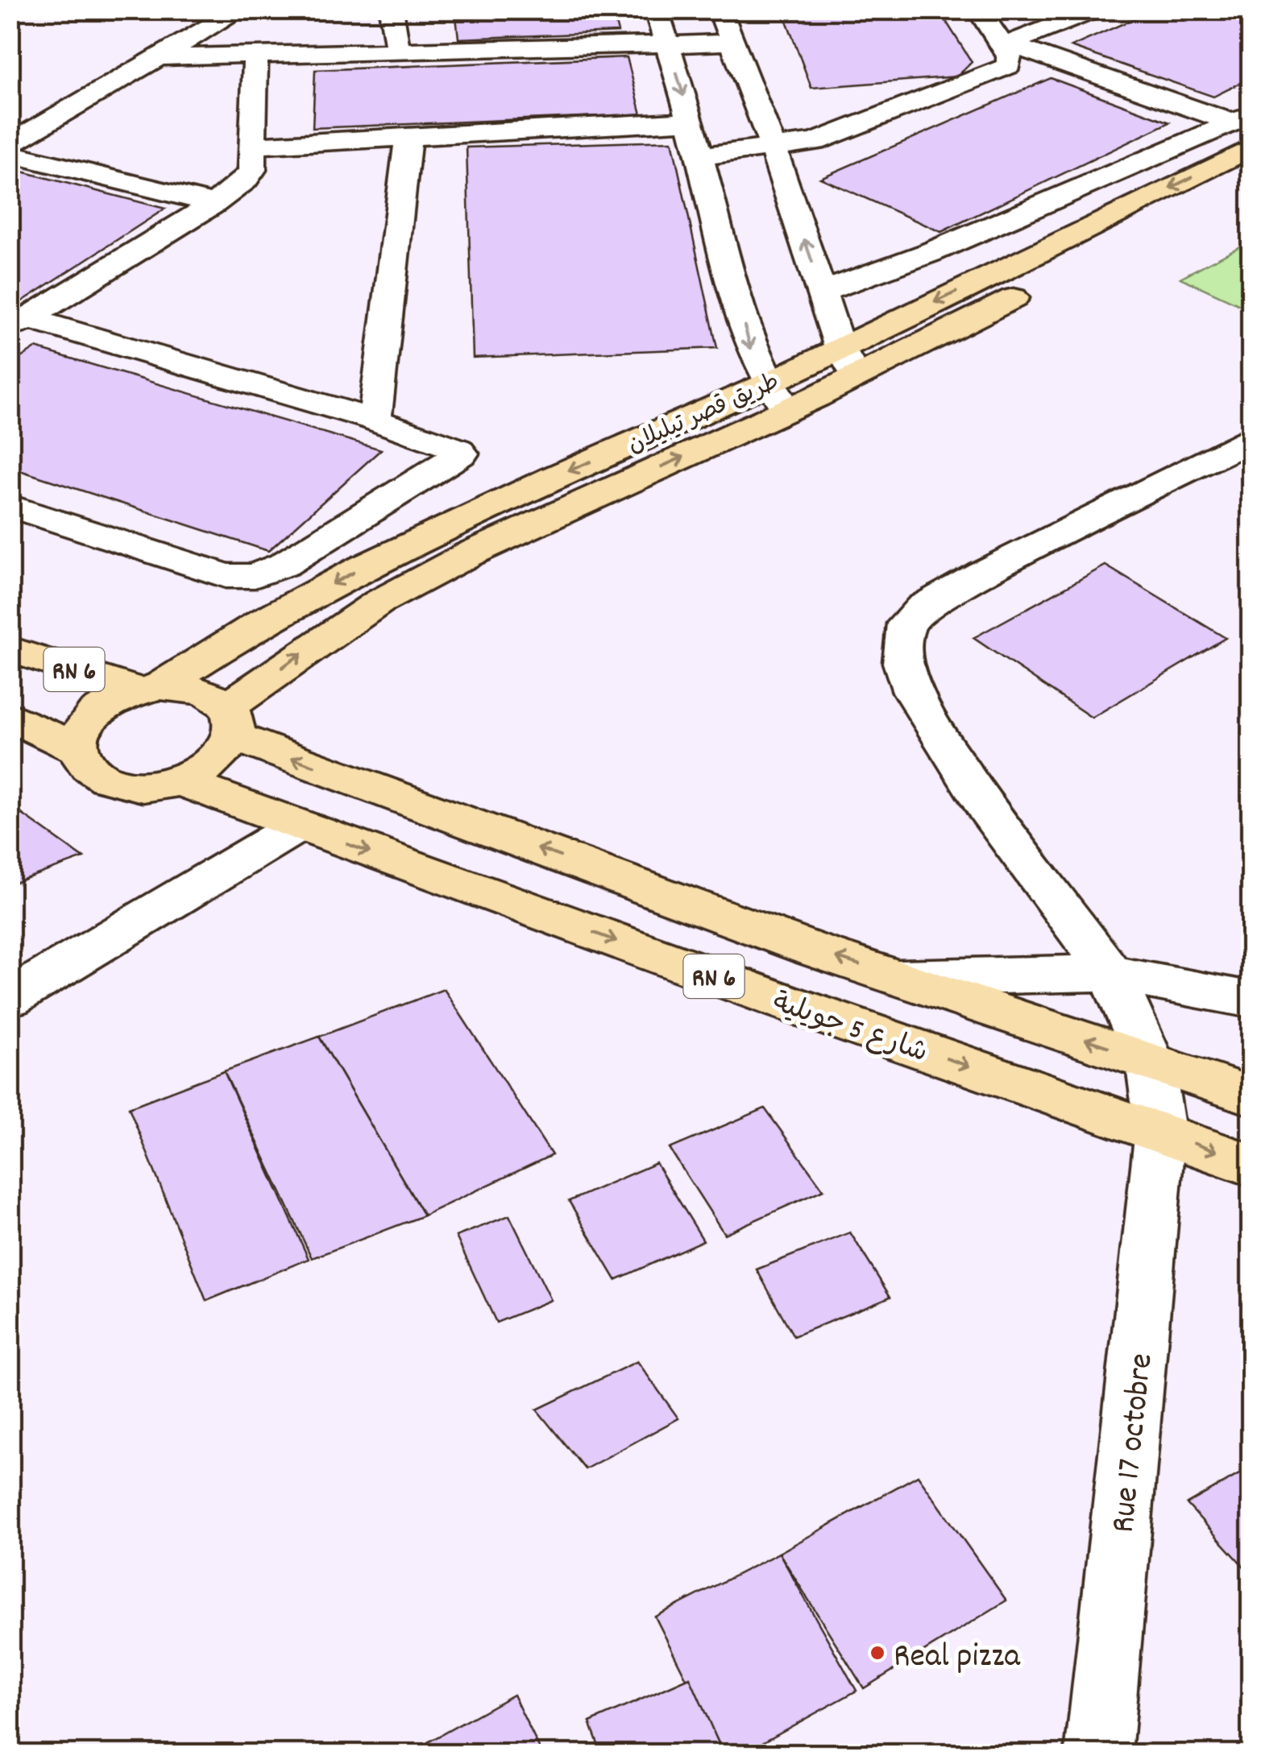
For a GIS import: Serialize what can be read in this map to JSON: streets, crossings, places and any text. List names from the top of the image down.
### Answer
{
  "streets": {
    "main road": ["طريق قصر تيليلان", "RN 6", "شارع 5 جويلية"],
    "street": ["Rue 17 octobre"]
  },
  "crossings": [
    ["طريق قصر تيليلان", "RN 6"],
    ["طريق قصر تيليلان", "شارع 5 جويلية"],
    ["RN 6", "شارع 5 جويلية"],
    ["RN 6", "Rue 17 octobre"],
    ["شارع 5 جويلية", "Rue 17 octobre"]
  ],
  "places": ["Real pizza"]
}
